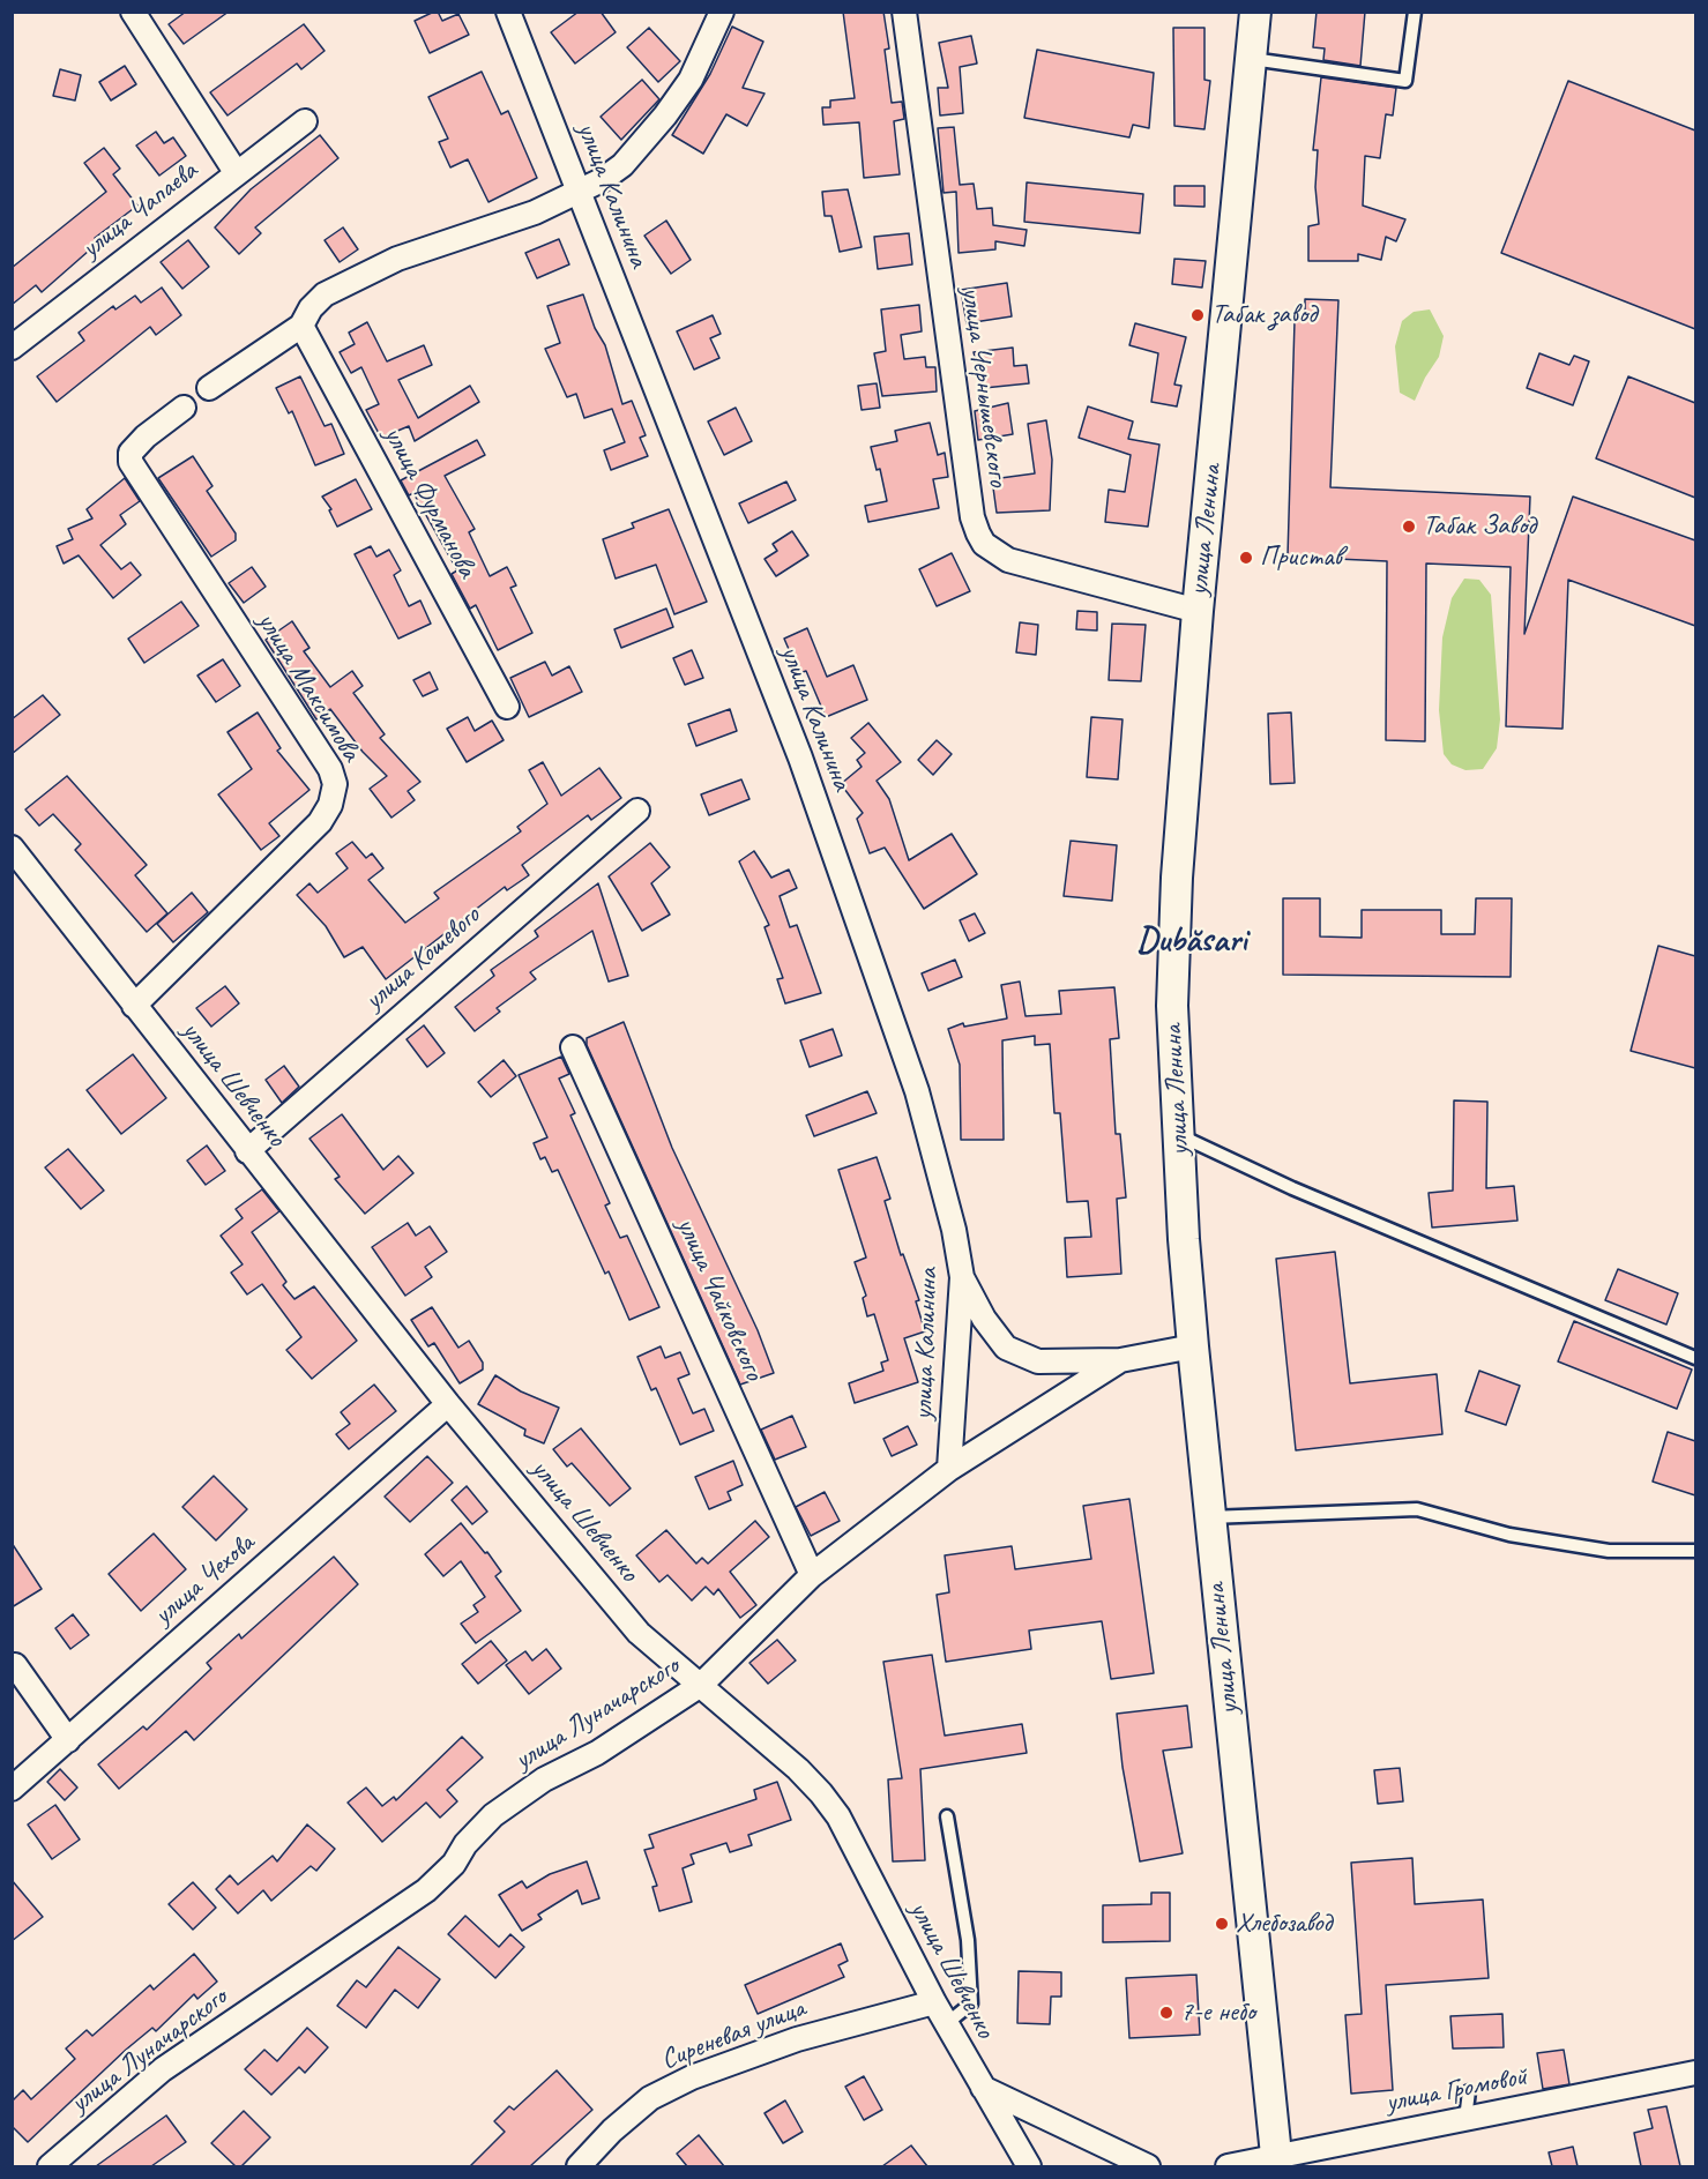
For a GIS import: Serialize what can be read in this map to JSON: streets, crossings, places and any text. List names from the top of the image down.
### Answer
{
  "streets": {
    "street": [
      "улица Калинина",
      "улица Чапаева",
      "улица Чернышевского",
      "улица Фурманова",
      "улица Ленина",
      "улица Максимова",
      "улица Кошевого",
      "улица Шевченко",
      "улица Чайковского",
      "улица Чехова",
      "улица Луначарского",
      "Сиреневая улица",
      "улица Громовой"
    ]
  },
  "crossings": [
    ["улица Калинина", "улица Луначарского"],
    ["улица Чернышевского", "улица Ленина"],
    ["улица Ленина", "улица Луначарского"],
    ["улица Ленина", "улица Громовой"],
    ["улица Максимова", "улица Шевченко"],
    ["улица Кошевого", "улица Шевченко"],
    ["улица Шевченко", "улица Чехова"],
    ["улица Шевченко", "улица Луначарского"],
    ["улица Шевченко", "Сиреневая улица"],
    ["улица Чайковского", "улица Луначарского"]
  ],
  "districts": ["Dubăsari"],
  "places": [
    "Табак завод",
    "Табак Завод",
    "Пристав",
    "Хлебозавод",
    "7-е небо"
  ]
}
